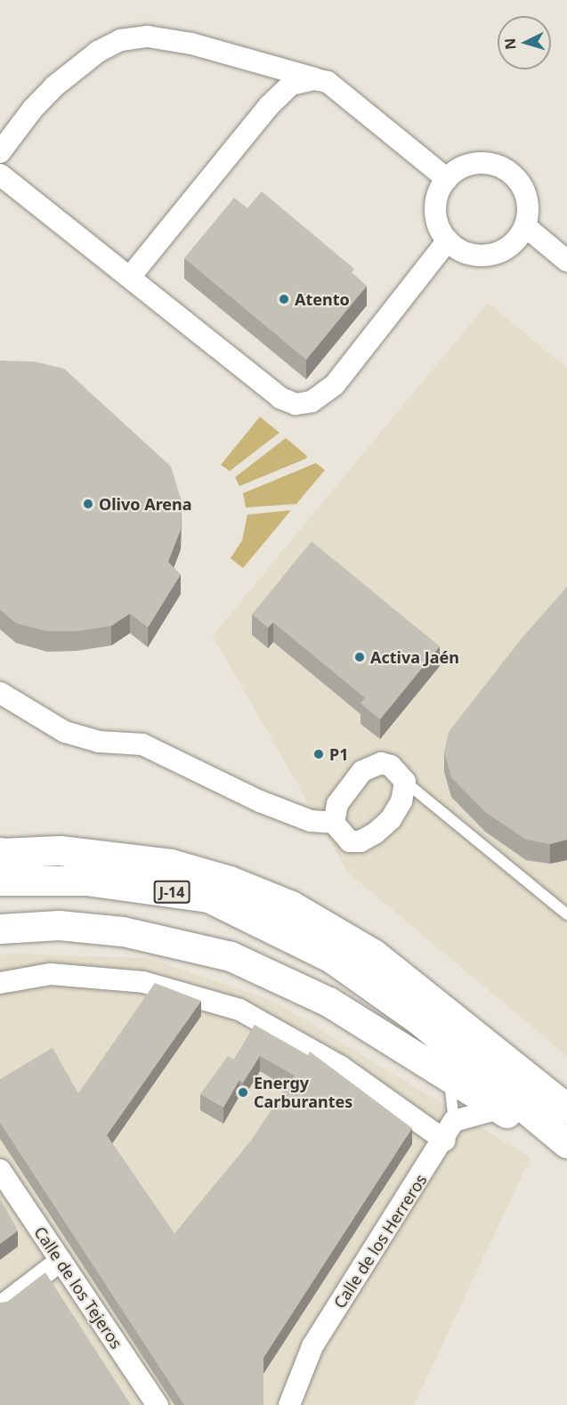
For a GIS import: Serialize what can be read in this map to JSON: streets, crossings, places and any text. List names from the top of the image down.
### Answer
{
  "streets": {
    "main road": ["J-14"],
    "street": ["Calle de los Herreros", "Calle de los Tejeros"]
  },
  "places": [
    "Atento",
    "Olivo Arena",
    "Activa Jaén",
    "P1",
    "Energy Carburantes"
  ],
  "north": "left"
}
